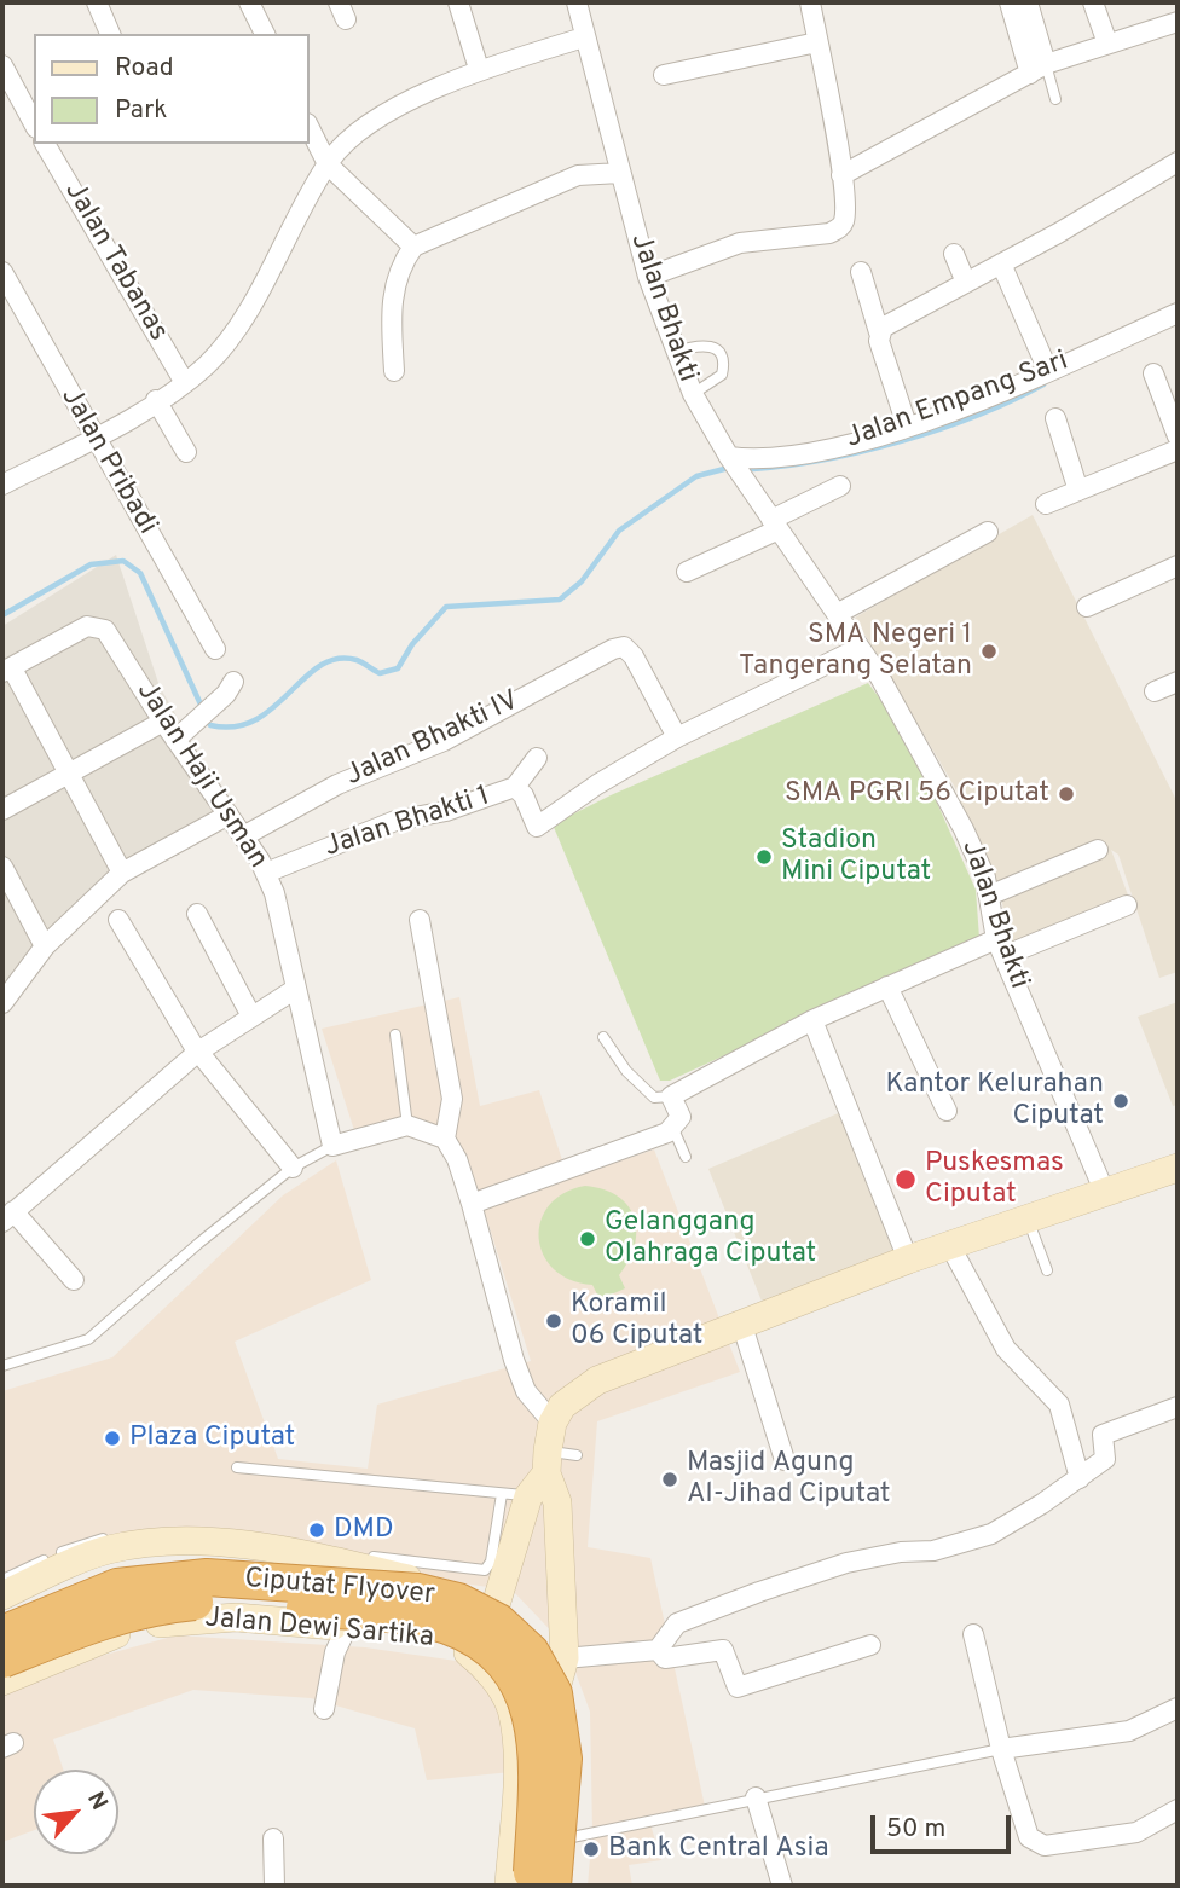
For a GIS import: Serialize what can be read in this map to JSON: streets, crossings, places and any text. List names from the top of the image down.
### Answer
{
  "streets": {
    "highway": ["Ciputat Flyover"],
    "main road": ["Jalan Dewi Sartika"],
    "street": [
      "Jalan Tabanas",
      "Jalan Bhakti",
      "Jalan Empang Sari",
      "Jalan Pribadi",
      "Jalan Bhakti IV",
      "Jalan Haji Usman",
      "Jalan Bhakti 1"
    ]
  },
  "crossings": [
    ["Jalan Bhakti", "Jalan Empang Sari"],
    ["Jalan Bhakti IV", "Jalan Haji Usman"],
    ["Jalan Haji Usman", "Jalan Bhakti 1"]
  ],
  "places": [
    "SMA Negeri 1 Tangerang Selatan",
    "SMA PGRI 56 Ciputat",
    "Stadion Mini Ciputat",
    "Kantor Kelurahan Ciputat",
    "Puskesmas Ciputat",
    "Gelanggang Olahraga Ciputat",
    "Koramil 06 Ciputat",
    "Plaza Ciputat",
    "Masjid Agung Al-Jihad Ciputat",
    "DMD",
    "Bank Central Asia"
  ],
  "legend": ["Road", "Park"],
  "scale_bar": "50 m",
  "north": "top right"
}
